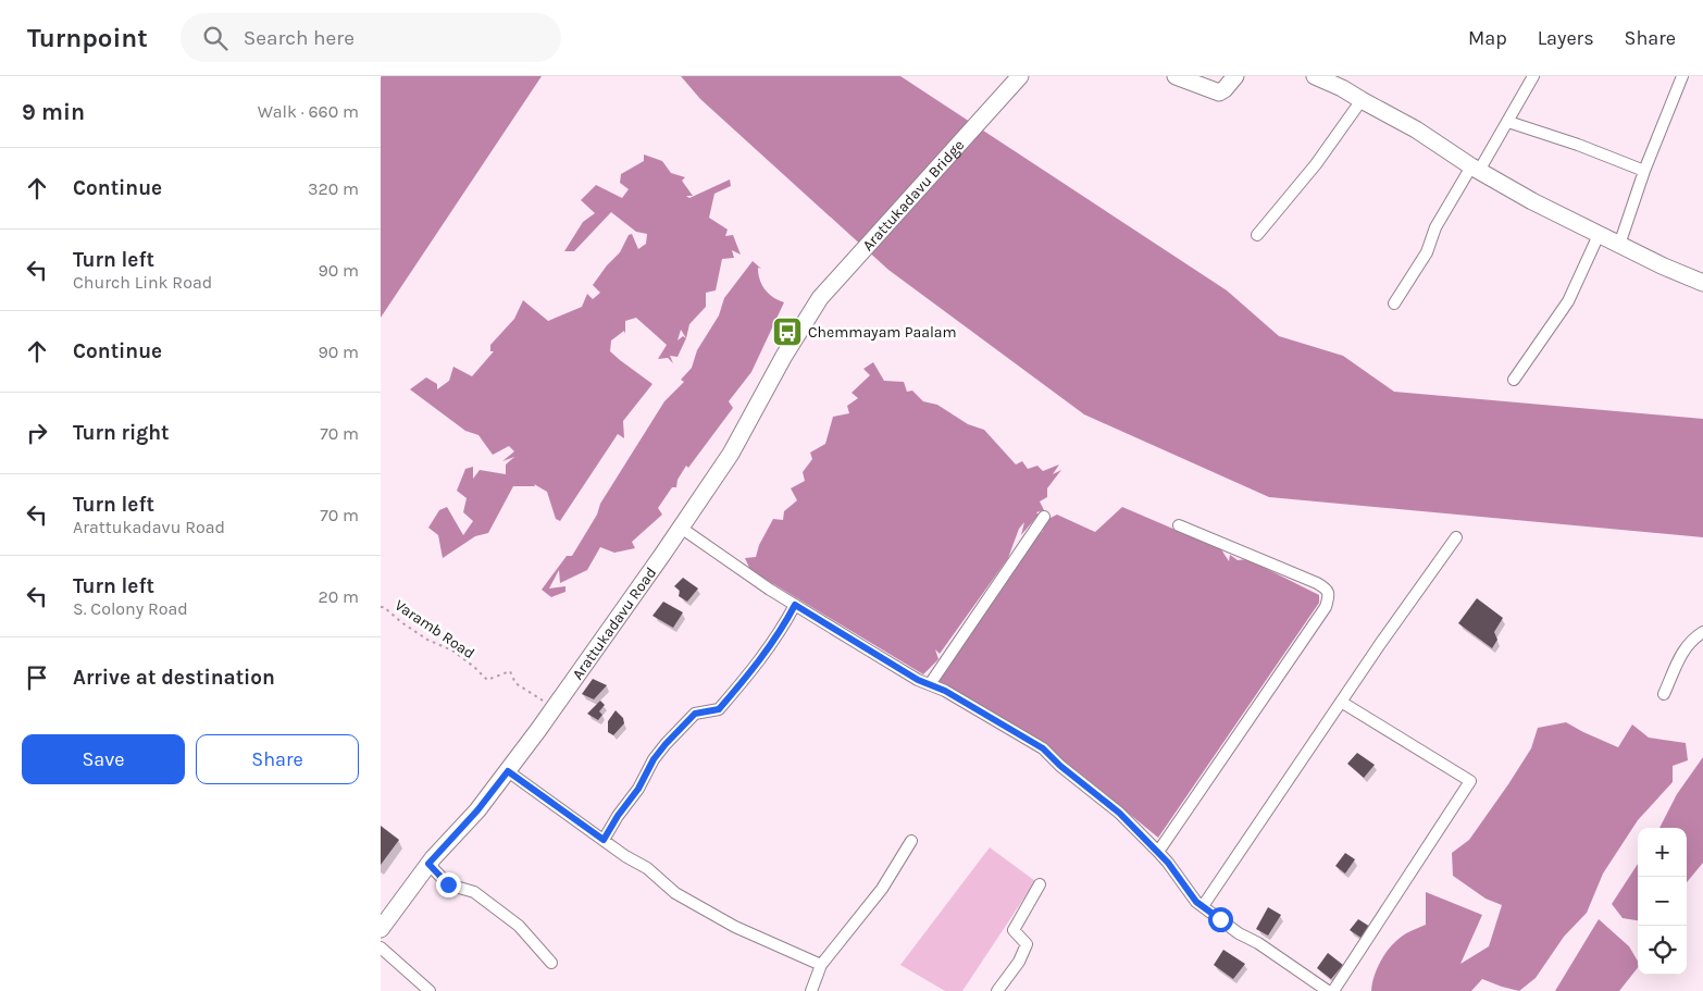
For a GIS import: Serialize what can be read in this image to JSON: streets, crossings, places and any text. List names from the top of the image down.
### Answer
{
  "streets": {
    "main road": ["Arattukadavu Bridge", "Arattukadavu Road"],
    "path": ["Varamb Road"]
  },
  "crossings": [
    ["Arattukadavu Bridge", "Arattukadavu Road"],
    ["Arattukadavu Road", "Varamb Road"]
  ],
  "places": {
    "bus stop": ["Chemmayam Paalam"]
  },
  "page": {
    "header": "Turnpoint",
    "search": "Search here",
    "nav": ["Map", "Layers", "Share"],
    "heading": ["9 min", "Walk · 660 m"],
    "list": [
      ["Continue", "320 m"],
      ["Turn left", "Church Link Road", "90 m"],
      ["Continue", "90 m"],
      ["Turn right", "70 m"],
      ["Turn left", "Arattukadavu Road", "70 m"],
      ["Turn left", "S. Colony Road", "20 m"],
      "Arrive at destination"
    ],
    "buttons": ["Save", "Share"],
    "map_buttons": ["+", "−"]
  }
}
